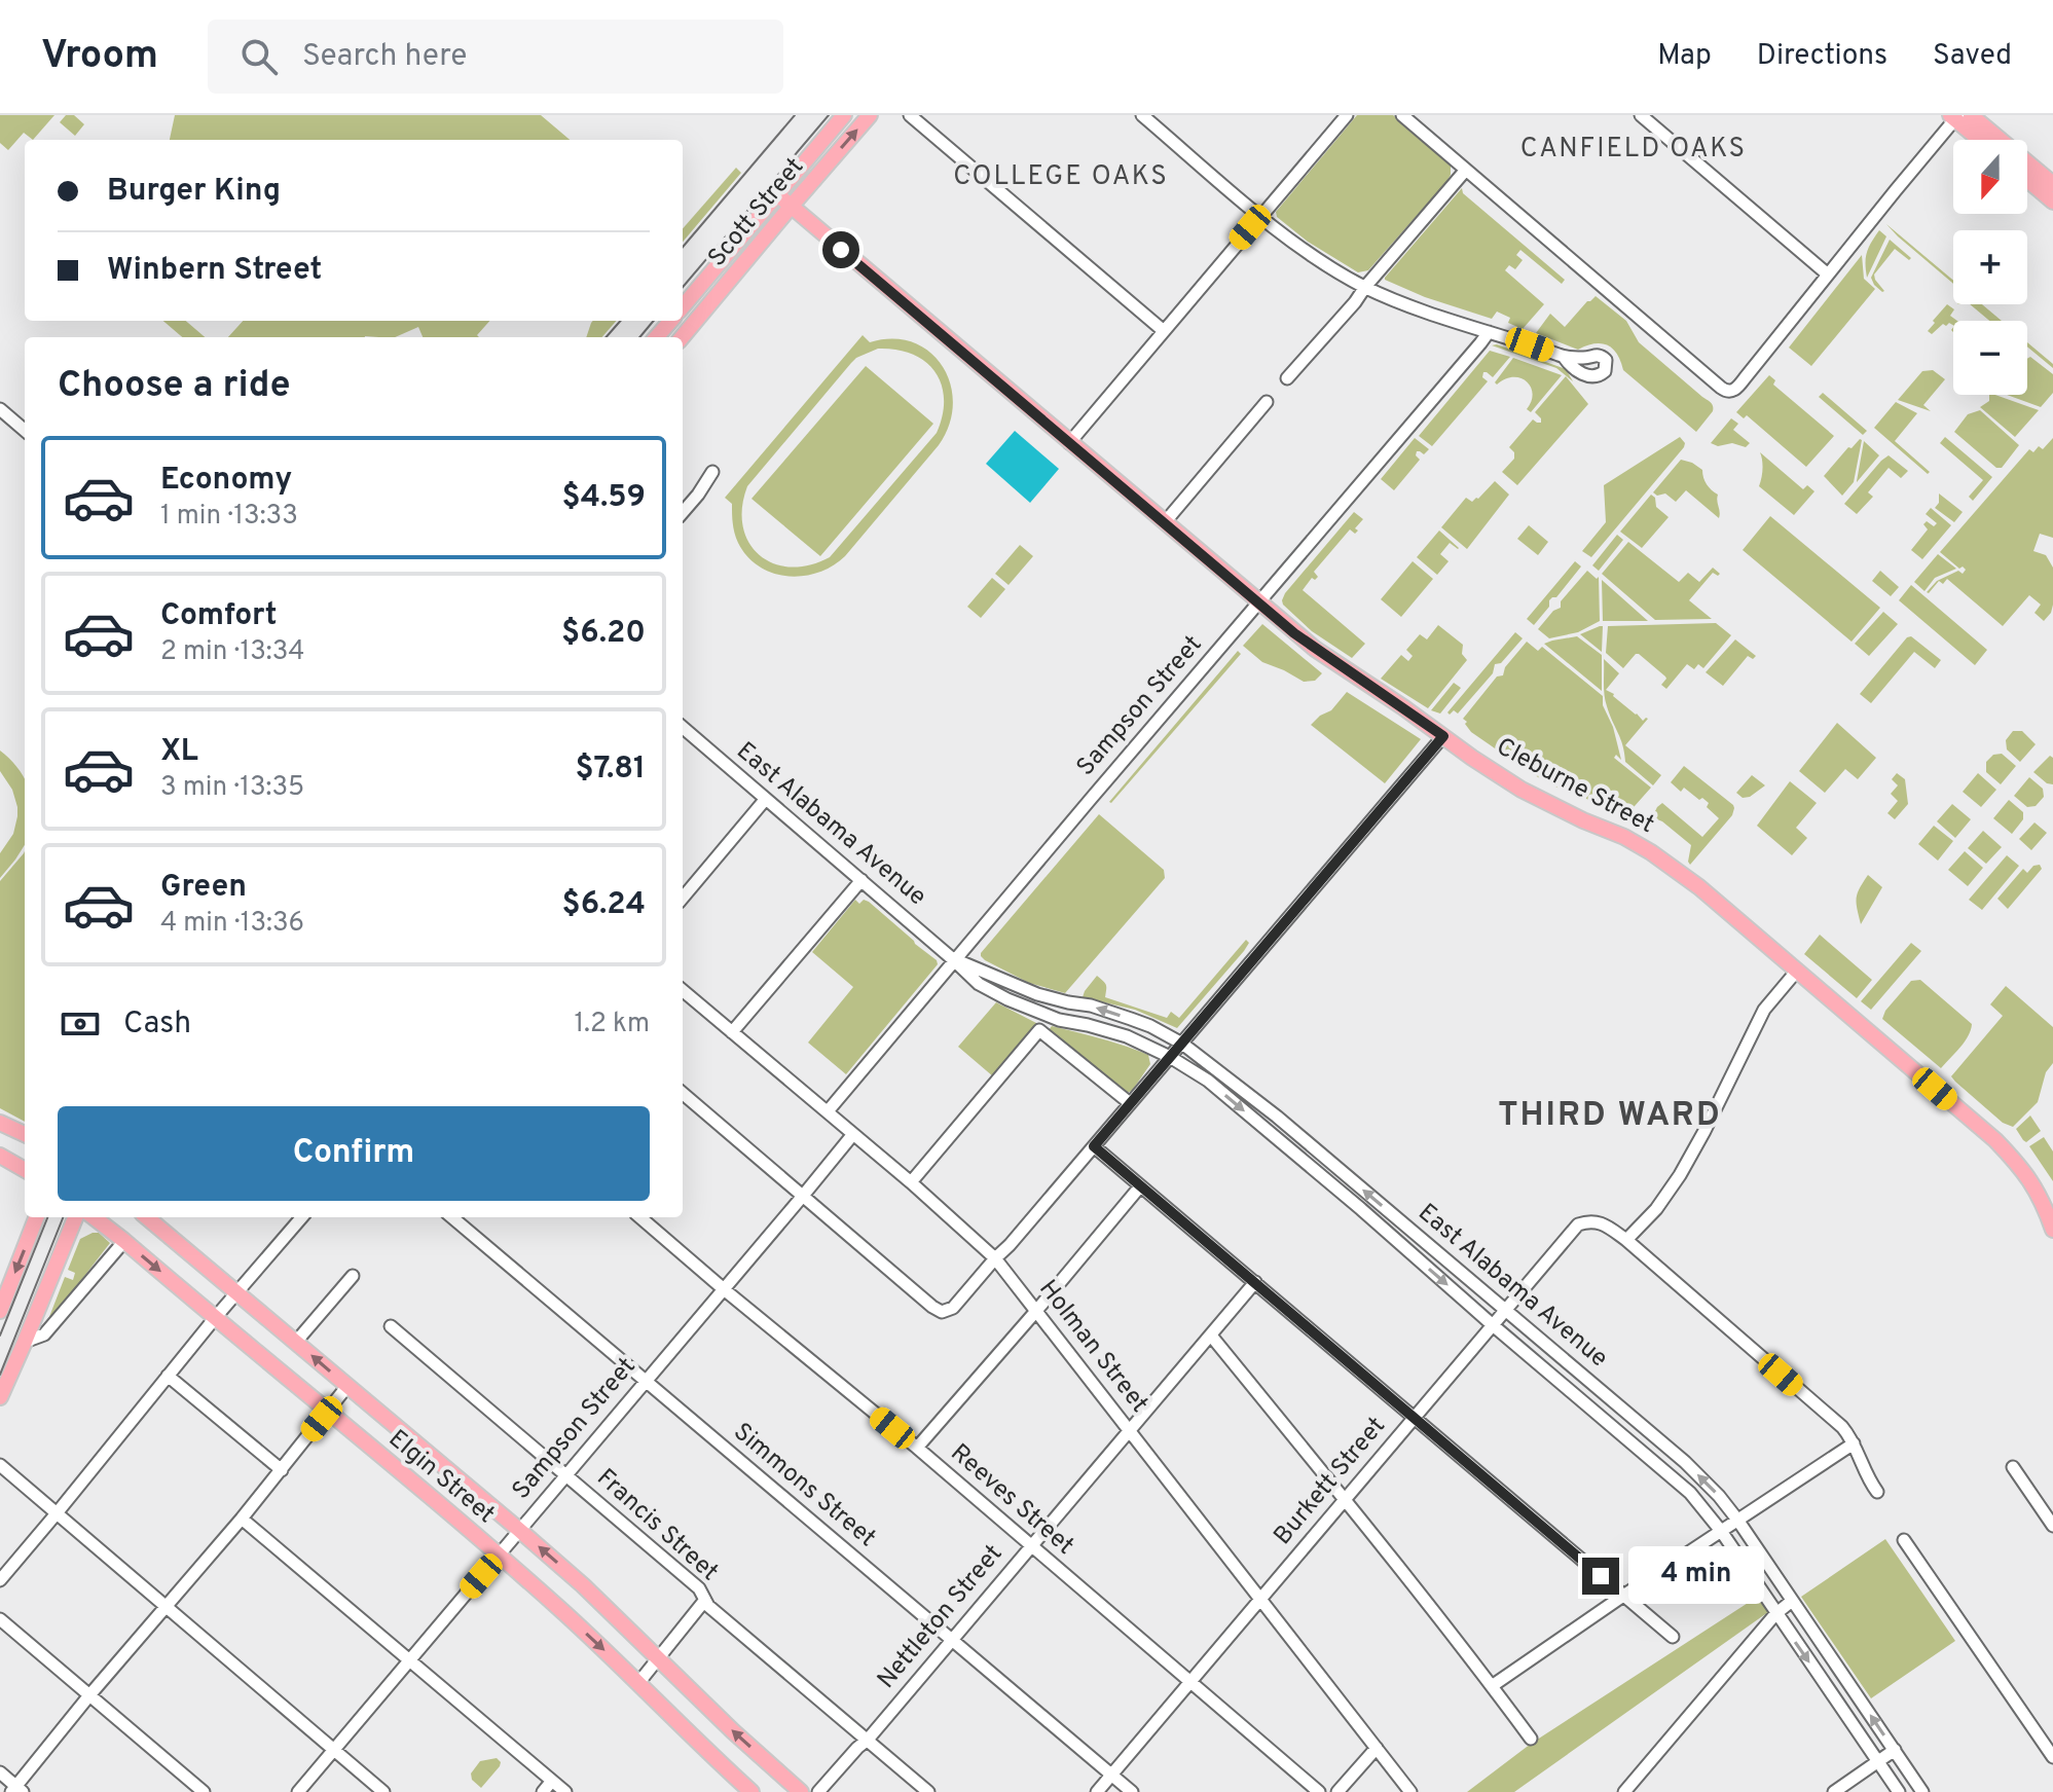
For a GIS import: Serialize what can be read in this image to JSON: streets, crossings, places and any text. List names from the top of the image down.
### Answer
{
  "streets": {
    "main road": ["Scott Street", "Cleburne Street", "Elgin Street"],
    "street": [
      "Sampson Street",
      "East Alabama Avenue",
      "Holman Street",
      "Burkett Street",
      "Simmons Street",
      "Reeves Street",
      "Francis Street",
      "Nettleton Street"
    ]
  },
  "crossings": [
    ["Scott Street", "Cleburne Street"],
    ["Sampson Street", "Cleburne Street"],
    ["Sampson Street", "East Alabama Avenue"],
    ["Sampson Street", "Holman Street"],
    ["Sampson Street", "Elgin Street"],
    ["Sampson Street", "Simmons Street"],
    ["Sampson Street", "Reeves Street"],
    ["Sampson Street", "Francis Street"],
    ["East Alabama Avenue", "Burkett Street"],
    ["Holman Street", "Burkett Street"],
    ["Holman Street", "Nettleton Street"],
    ["Burkett Street", "Simmons Street"],
    ["Burkett Street", "Reeves Street"],
    ["Simmons Street", "Nettleton Street"],
    ["Reeves Street", "Nettleton Street"],
    ["Francis Street", "Nettleton Street"]
  ],
  "districts": ["CANFIELD OAKS", "COLLEGE OAKS", "THIRD WARD"],
  "north": "bottom",
  "page": {
    "header": "Vroom",
    "search": "Search here",
    "nav": ["Map", "Directions", "Saved"],
    "map_buttons": ["+", "−"],
    "banner": ["Burger King", "Winbern Street"],
    "heading": "Choose a ride",
    "list": [
      {
        "name": "Economy",
        "note": "1 min · 13:33",
        "value": "$4.59"
      },
      {
        "name": "Comfort",
        "note": "2 min · 13:34",
        "value": "$6.20"
      },
      {
        "name": "XL",
        "note": "3 min · 13:35",
        "value": "$7.81"
      },
      {
        "name": "Green",
        "note": "4 min · 13:36",
        "value": "$6.24"
      }
    ],
    "pay": ["Cash", "1.2 km"],
    "buttons": "Confirm",
    "bubble": "4 min"
  }
}
